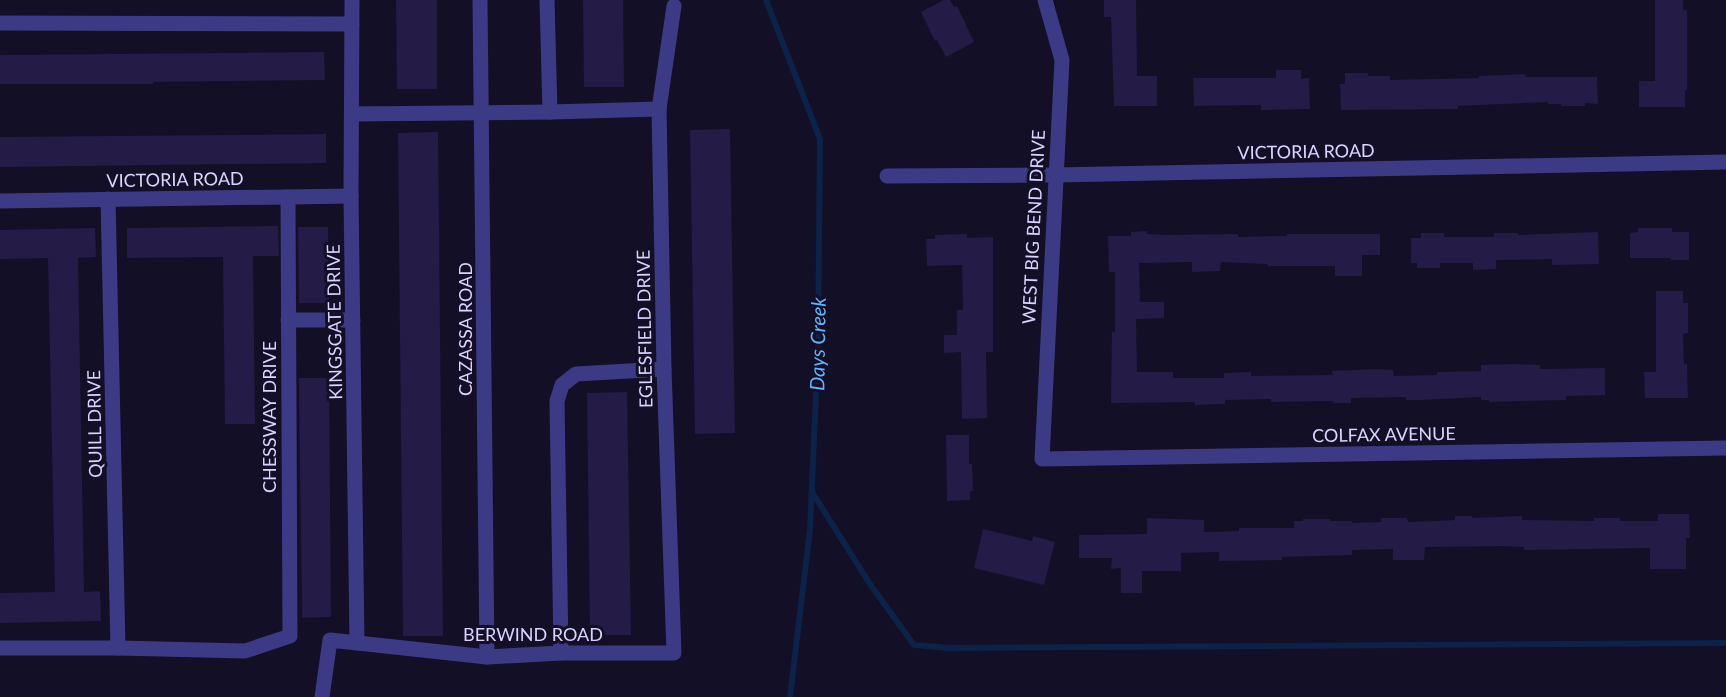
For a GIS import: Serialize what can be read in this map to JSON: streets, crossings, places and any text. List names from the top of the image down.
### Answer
{
  "streets": {
    "street": [
      "VICTORIA ROAD",
      "WEST BIG BEND DRIVE",
      "KINGSGATE DRIVE",
      "CAZASSA ROAD",
      "EGLESFIELD DRIVE",
      "CHESSWAY DRIVE",
      "QUILL DRIVE",
      "COLFAX AVENUE",
      "BERWIND ROAD"
    ]
  },
  "crossings": [
    ["VICTORIA ROAD", "WEST BIG BEND DRIVE"],
    ["VICTORIA ROAD", "KINGSGATE DRIVE"],
    ["VICTORIA ROAD", "CHESSWAY DRIVE"],
    ["VICTORIA ROAD", "QUILL DRIVE"],
    ["WEST BIG BEND DRIVE", "COLFAX AVENUE"],
    ["KINGSGATE DRIVE", "BERWIND ROAD"],
    ["CAZASSA ROAD", "BERWIND ROAD"],
    ["EGLESFIELD DRIVE", "BERWIND ROAD"],
    ["CHESSWAY DRIVE", "QUILL DRIVE"]
  ],
  "water": ["Days Creek"]
}
